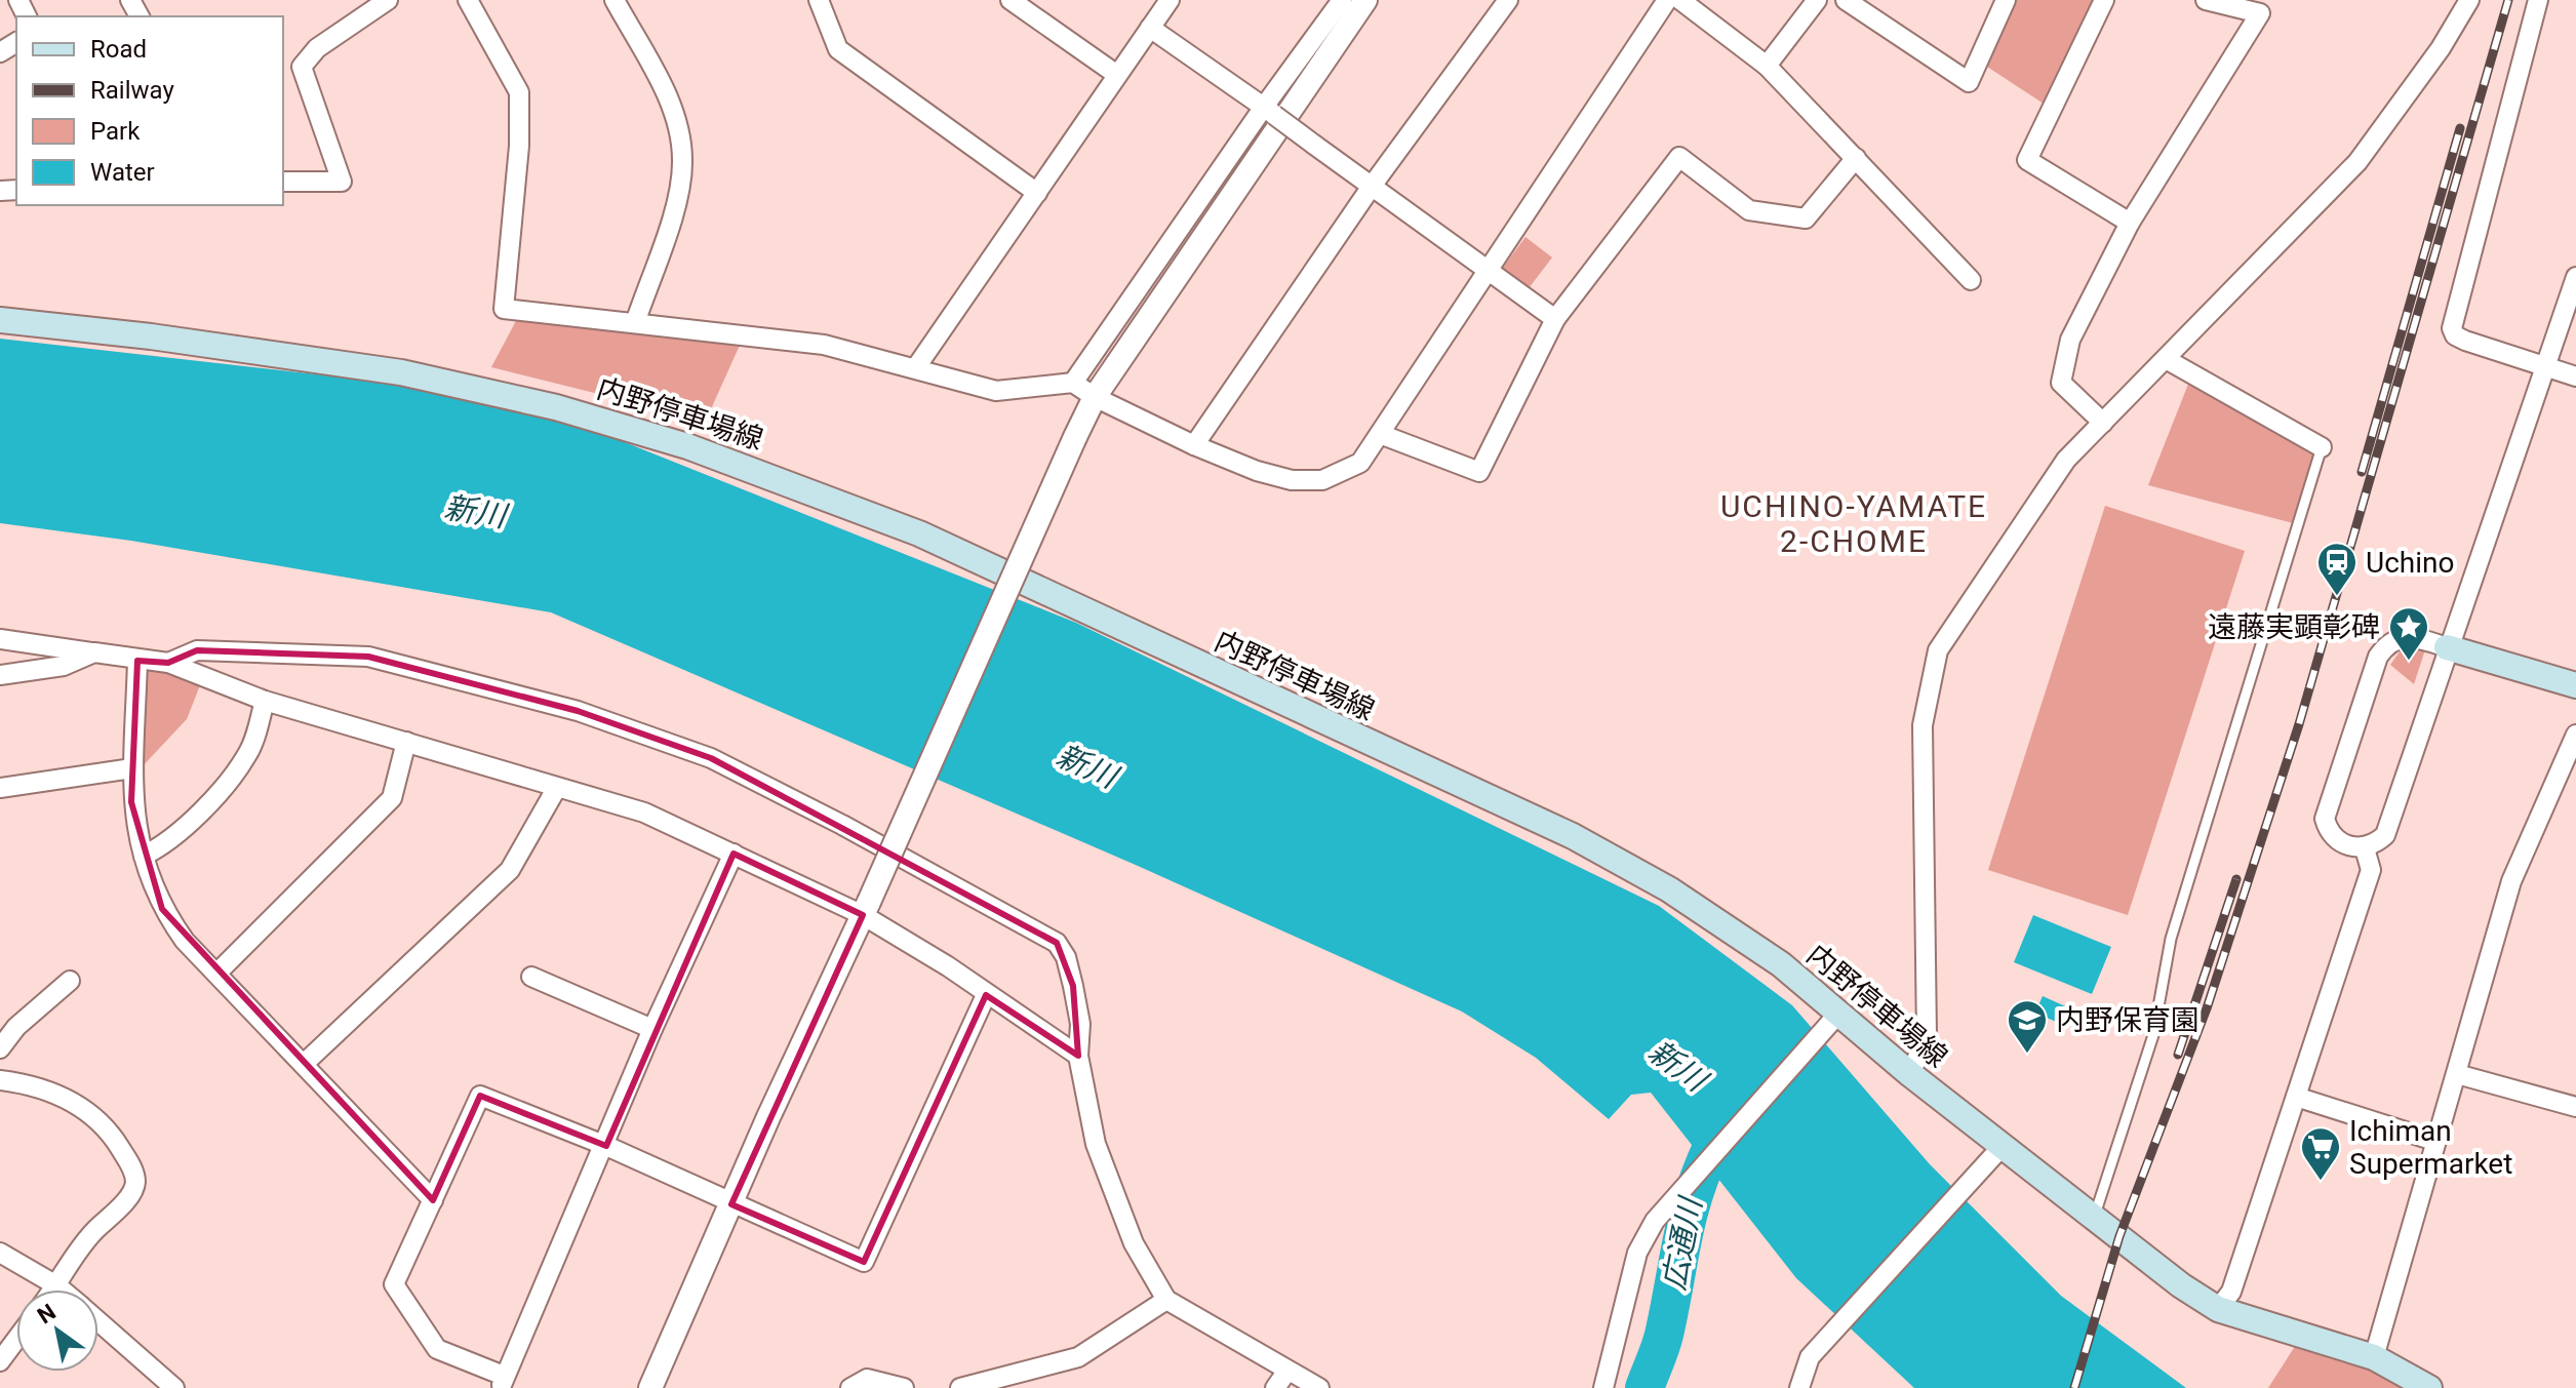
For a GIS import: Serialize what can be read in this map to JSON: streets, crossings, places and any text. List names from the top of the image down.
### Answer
{
  "streets": {
    "main road": ["内野停車場線"]
  },
  "districts": ["UCHINO-YAMATE 2-CHOME"],
  "water": ["新川", "広通川"],
  "places": {
    "station": ["Uchino"],
    "place": ["遠藤実顕彰碑"],
    "school or university": ["内野保育園"],
    "supermarket": ["Ichiman Supermarket"]
  },
  "legend": [
    "Road",
    "Railway",
    "Park",
    "Water"
  ],
  "north": "top left"
}
